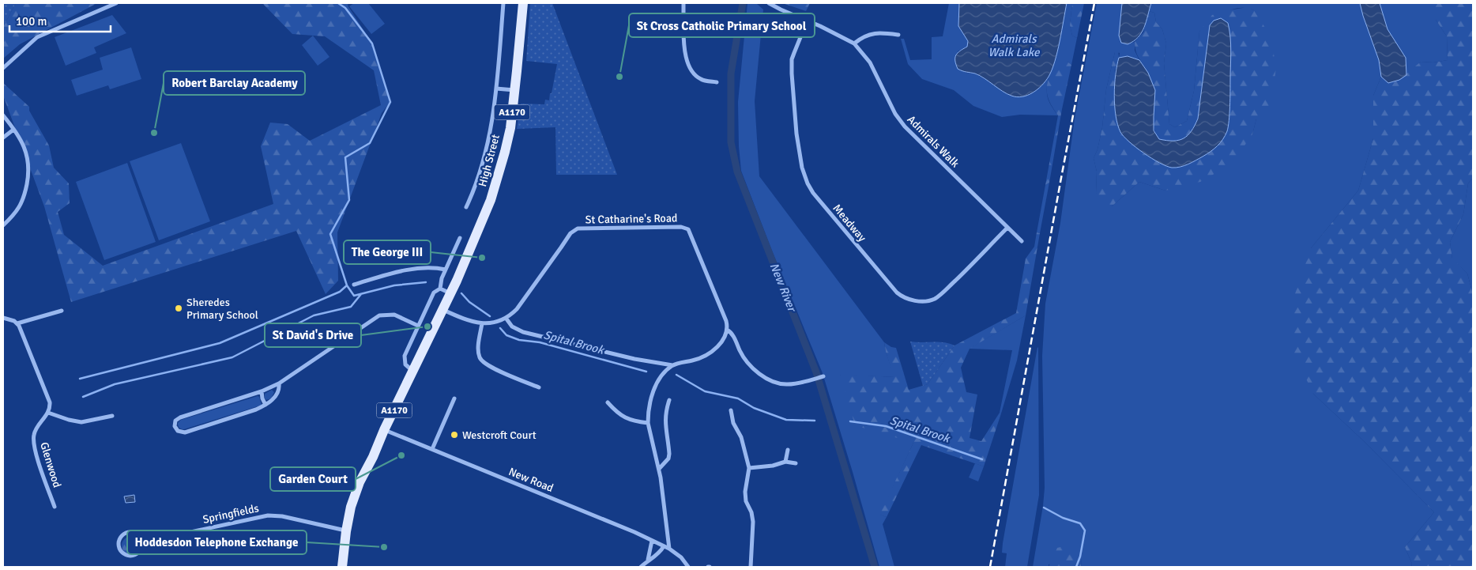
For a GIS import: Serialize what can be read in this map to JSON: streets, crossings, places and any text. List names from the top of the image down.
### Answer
{
  "streets": {
    "main road": ["A1170", "High Street"],
    "street": [
      "Admirals Walk",
      "St Catharine's Road",
      "Meadway",
      "Glenwood",
      "New Road",
      "Springfields"
    ]
  },
  "crossings": [
    ["A1170", "High Street"],
    ["A1170", "St Catharine's Road"],
    ["A1170", "New Road"],
    ["A1170", "Springfields"],
    ["Admirals Walk", "Meadway"]
  ],
  "water": ["Admirals Walk Lake", "New River", "Spital Brook"],
  "places": [
    "St Cross Catholic Primary School",
    "Robert Barclay Academy",
    "The George III",
    "Sheredes Primary School",
    "St David's Drive",
    "Westcroft Court",
    "Garden Court",
    "Hoddesdon Telephone Exchange"
  ],
  "scale_bar": "100 m"
}
